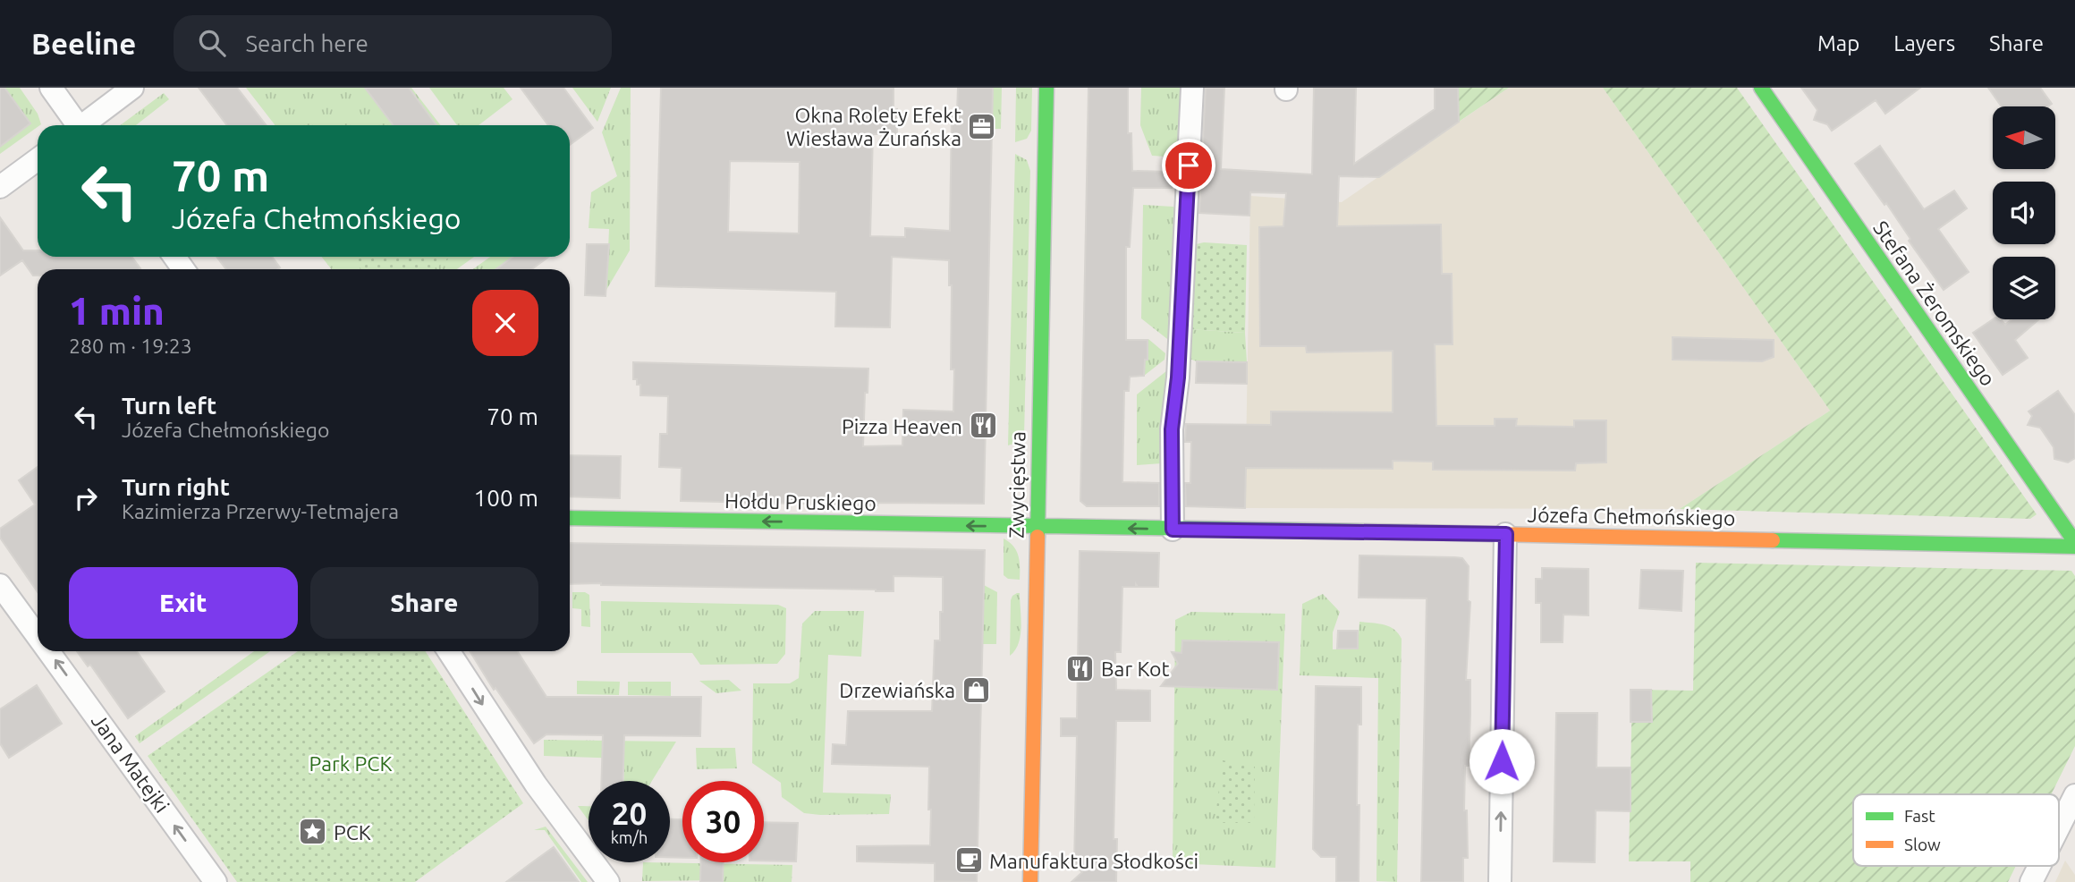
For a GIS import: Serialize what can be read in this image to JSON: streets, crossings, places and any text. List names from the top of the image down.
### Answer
{
  "streets": {
    "street": [
      "Stefana Żeromskiego",
      "Zwycięstwa",
      "Hołdu Pruskiego",
      "Józefa Chełmońskiego",
      "Jana Matejki"
    ]
  },
  "crossings": [
    ["Stefana Żeromskiego", "Józefa Chełmońskiego"],
    ["Zwycięstwa", "Hołdu Pruskiego"],
    ["Zwycięstwa", "Józefa Chełmońskiego"],
    ["Hołdu Pruskiego", "Józefa Chełmońskiego"]
  ],
  "one_way": ["Hołdu Pruskiego", "Jana Matejki"],
  "parks": ["Park PCK"],
  "places": {
    "office": ["Okna Rolety Efekt Wiesława Żurańska"],
    "restaurant": ["Pizza Heaven", "Bar Kot"],
    "shop": ["Drzewiańska"],
    "place": ["PCK"],
    "cafe": ["Manufaktura Słodkości"]
  },
  "legend": ["Fast", "Slow"],
  "north": "left",
  "page": {
    "header": "Beeline",
    "search": "Search here",
    "nav": ["Map", "Layers", "Share"],
    "turn": ["70 m", "Józefa Chełmońskiego"],
    "heading": ["1 min", "280 m · 19:23"],
    "list": [
      {
        "name": "Turn left",
        "note": "Józefa Chełmońskiego",
        "value": "70 m"
      },
      {
        "name": "Turn right",
        "note": "Kazimierza Przerwy-Tetmajera",
        "value": "100 m"
      }
    ],
    "buttons": ["Exit", "Share"],
    "speed": "20 km/h",
    "limit": "30"
  }
}
